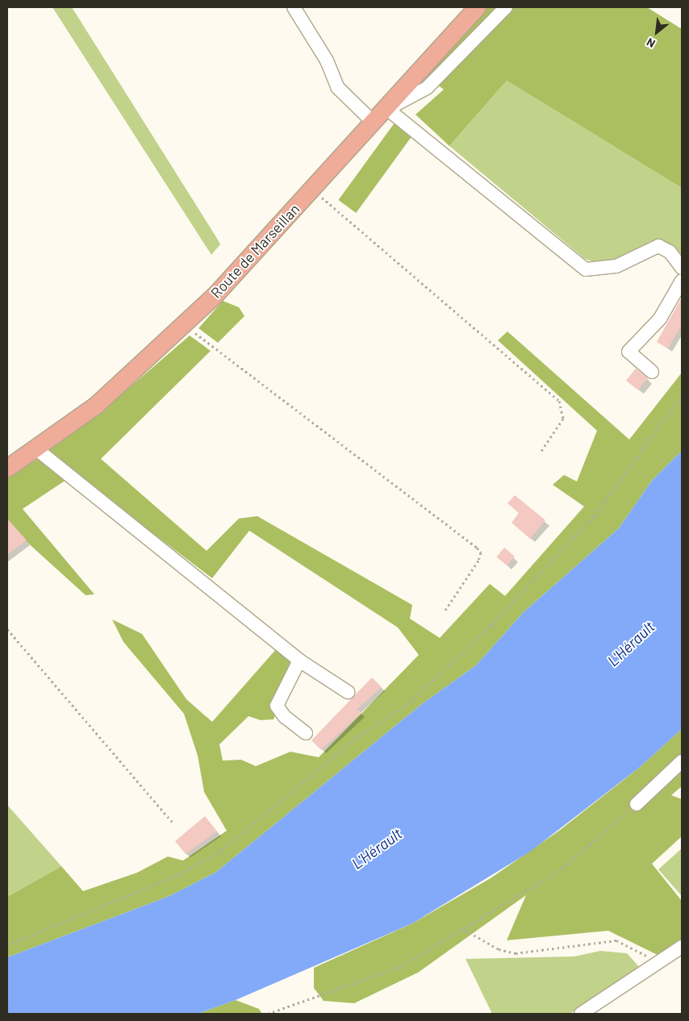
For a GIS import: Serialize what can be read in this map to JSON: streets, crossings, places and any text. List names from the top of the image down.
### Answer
{
  "streets": {
    "main road": ["Route de Marseillan"]
  },
  "water": ["L'Hérault"],
  "north": "bottom left"
}
